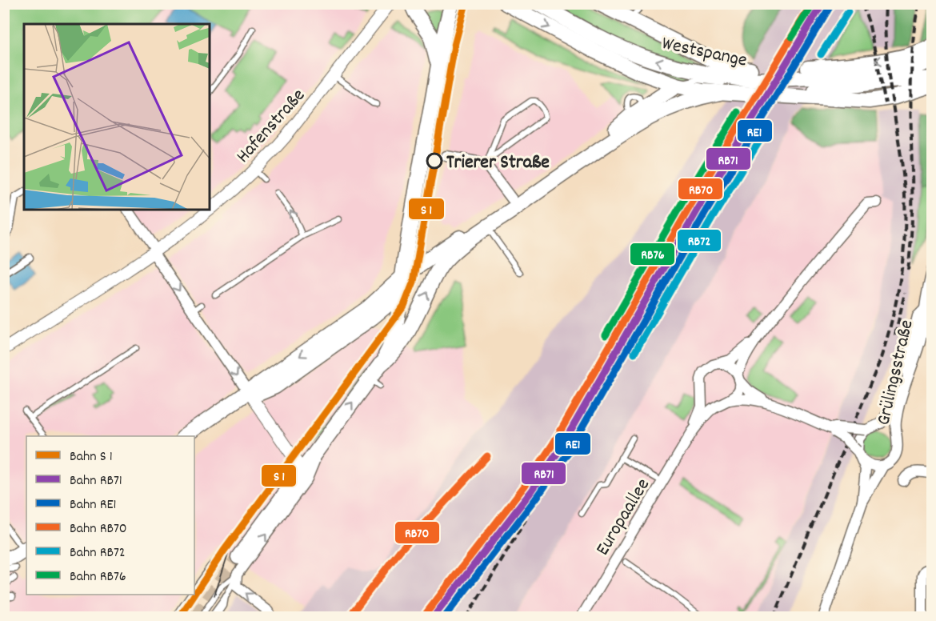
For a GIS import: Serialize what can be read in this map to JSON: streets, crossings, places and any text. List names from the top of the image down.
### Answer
{
  "streets": {
    "main road": ["Westspange"],
    "street": ["Hafenstraße", "Grülingsstraße", "Europaallee"]
  },
  "places": ["Trierer Straße"],
  "lines": [
    "rail line RB71",
    "rail line RB70",
    "rail line RB76",
    "rail line RE1",
    "rail line RB72"
  ],
  "legend": [
    "Bahn S 1",
    "Bahn RB71",
    "Bahn RE1",
    "Bahn RB70",
    "Bahn RB72",
    "Bahn RB76"
  ]
}
